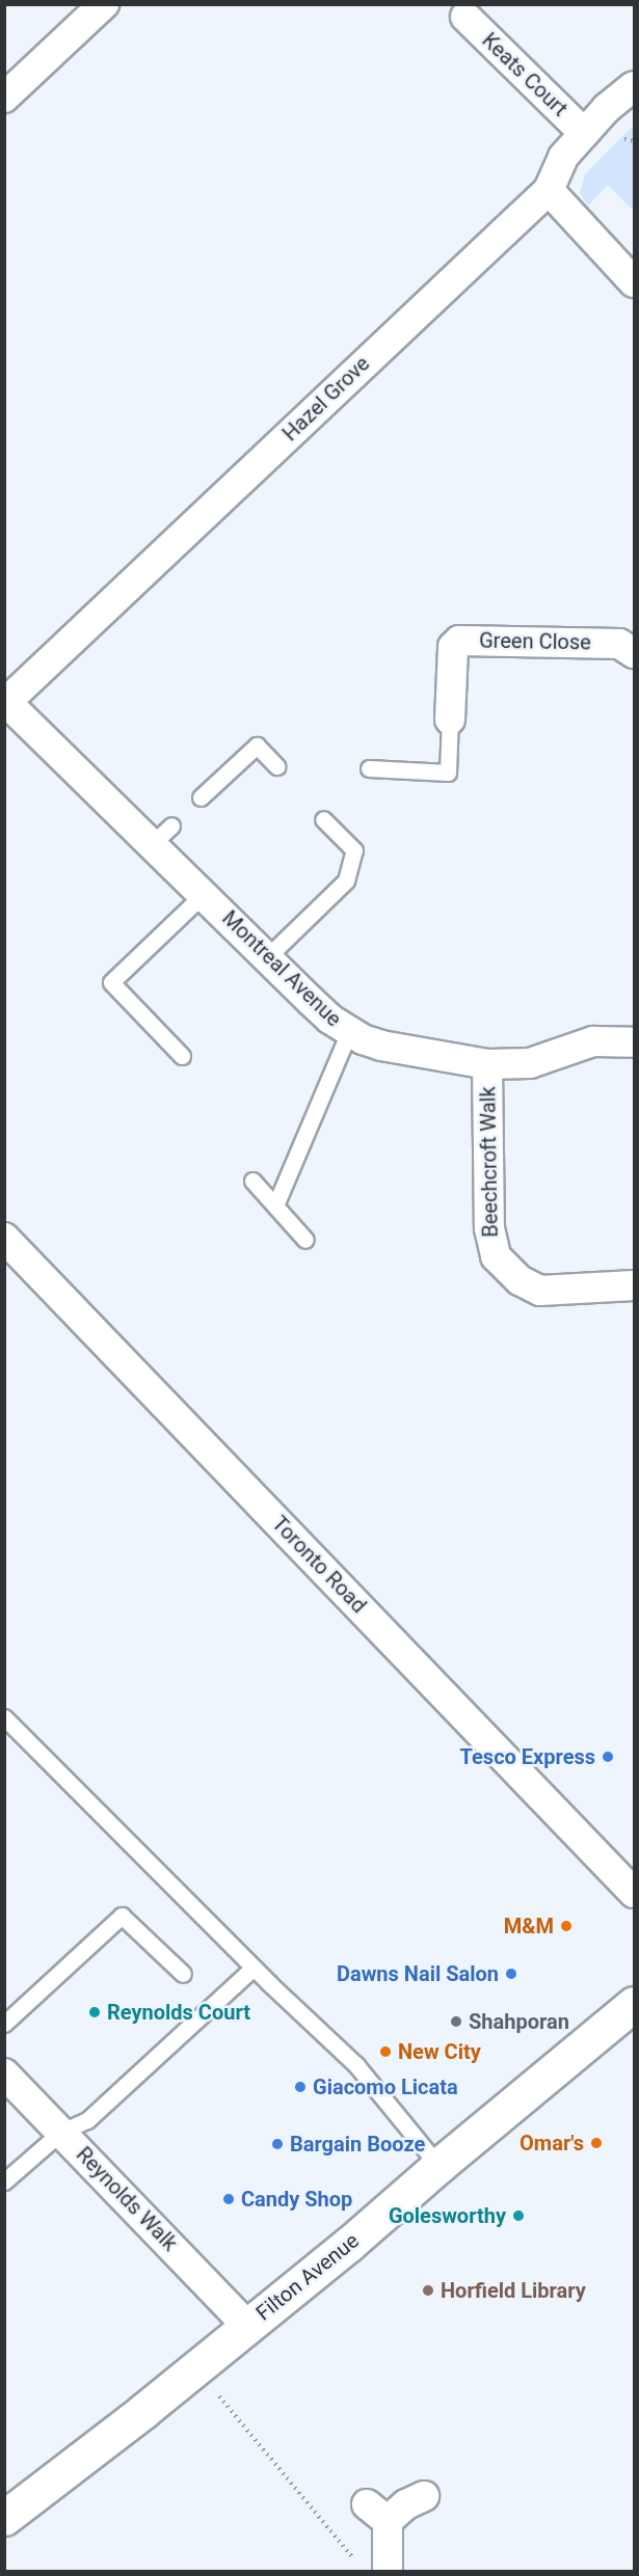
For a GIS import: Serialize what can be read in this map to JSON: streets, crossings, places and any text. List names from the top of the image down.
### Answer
{
  "streets": {
    "street": [
      "Keats Court",
      "Hazel Grove",
      "Green Close",
      "Montreal Avenue",
      "Beechcroft Walk",
      "Toronto Road",
      "Reynolds Walk",
      "Filton Avenue"
    ]
  },
  "crossings": [
    ["Keats Court", "Hazel Grove"],
    ["Hazel Grove", "Montreal Avenue"],
    ["Montreal Avenue", "Beechcroft Walk"],
    ["Reynolds Walk", "Filton Avenue"]
  ],
  "places": [
    "Tesco Express",
    "M&M",
    "Dawns Nail Salon",
    "Reynolds Court",
    "Shahporan",
    "New City",
    "Giacomo Licata",
    "Omar's",
    "Bargain Booze",
    "Candy Shop",
    "Golesworthy",
    "Horfield Library"
  ]
}
